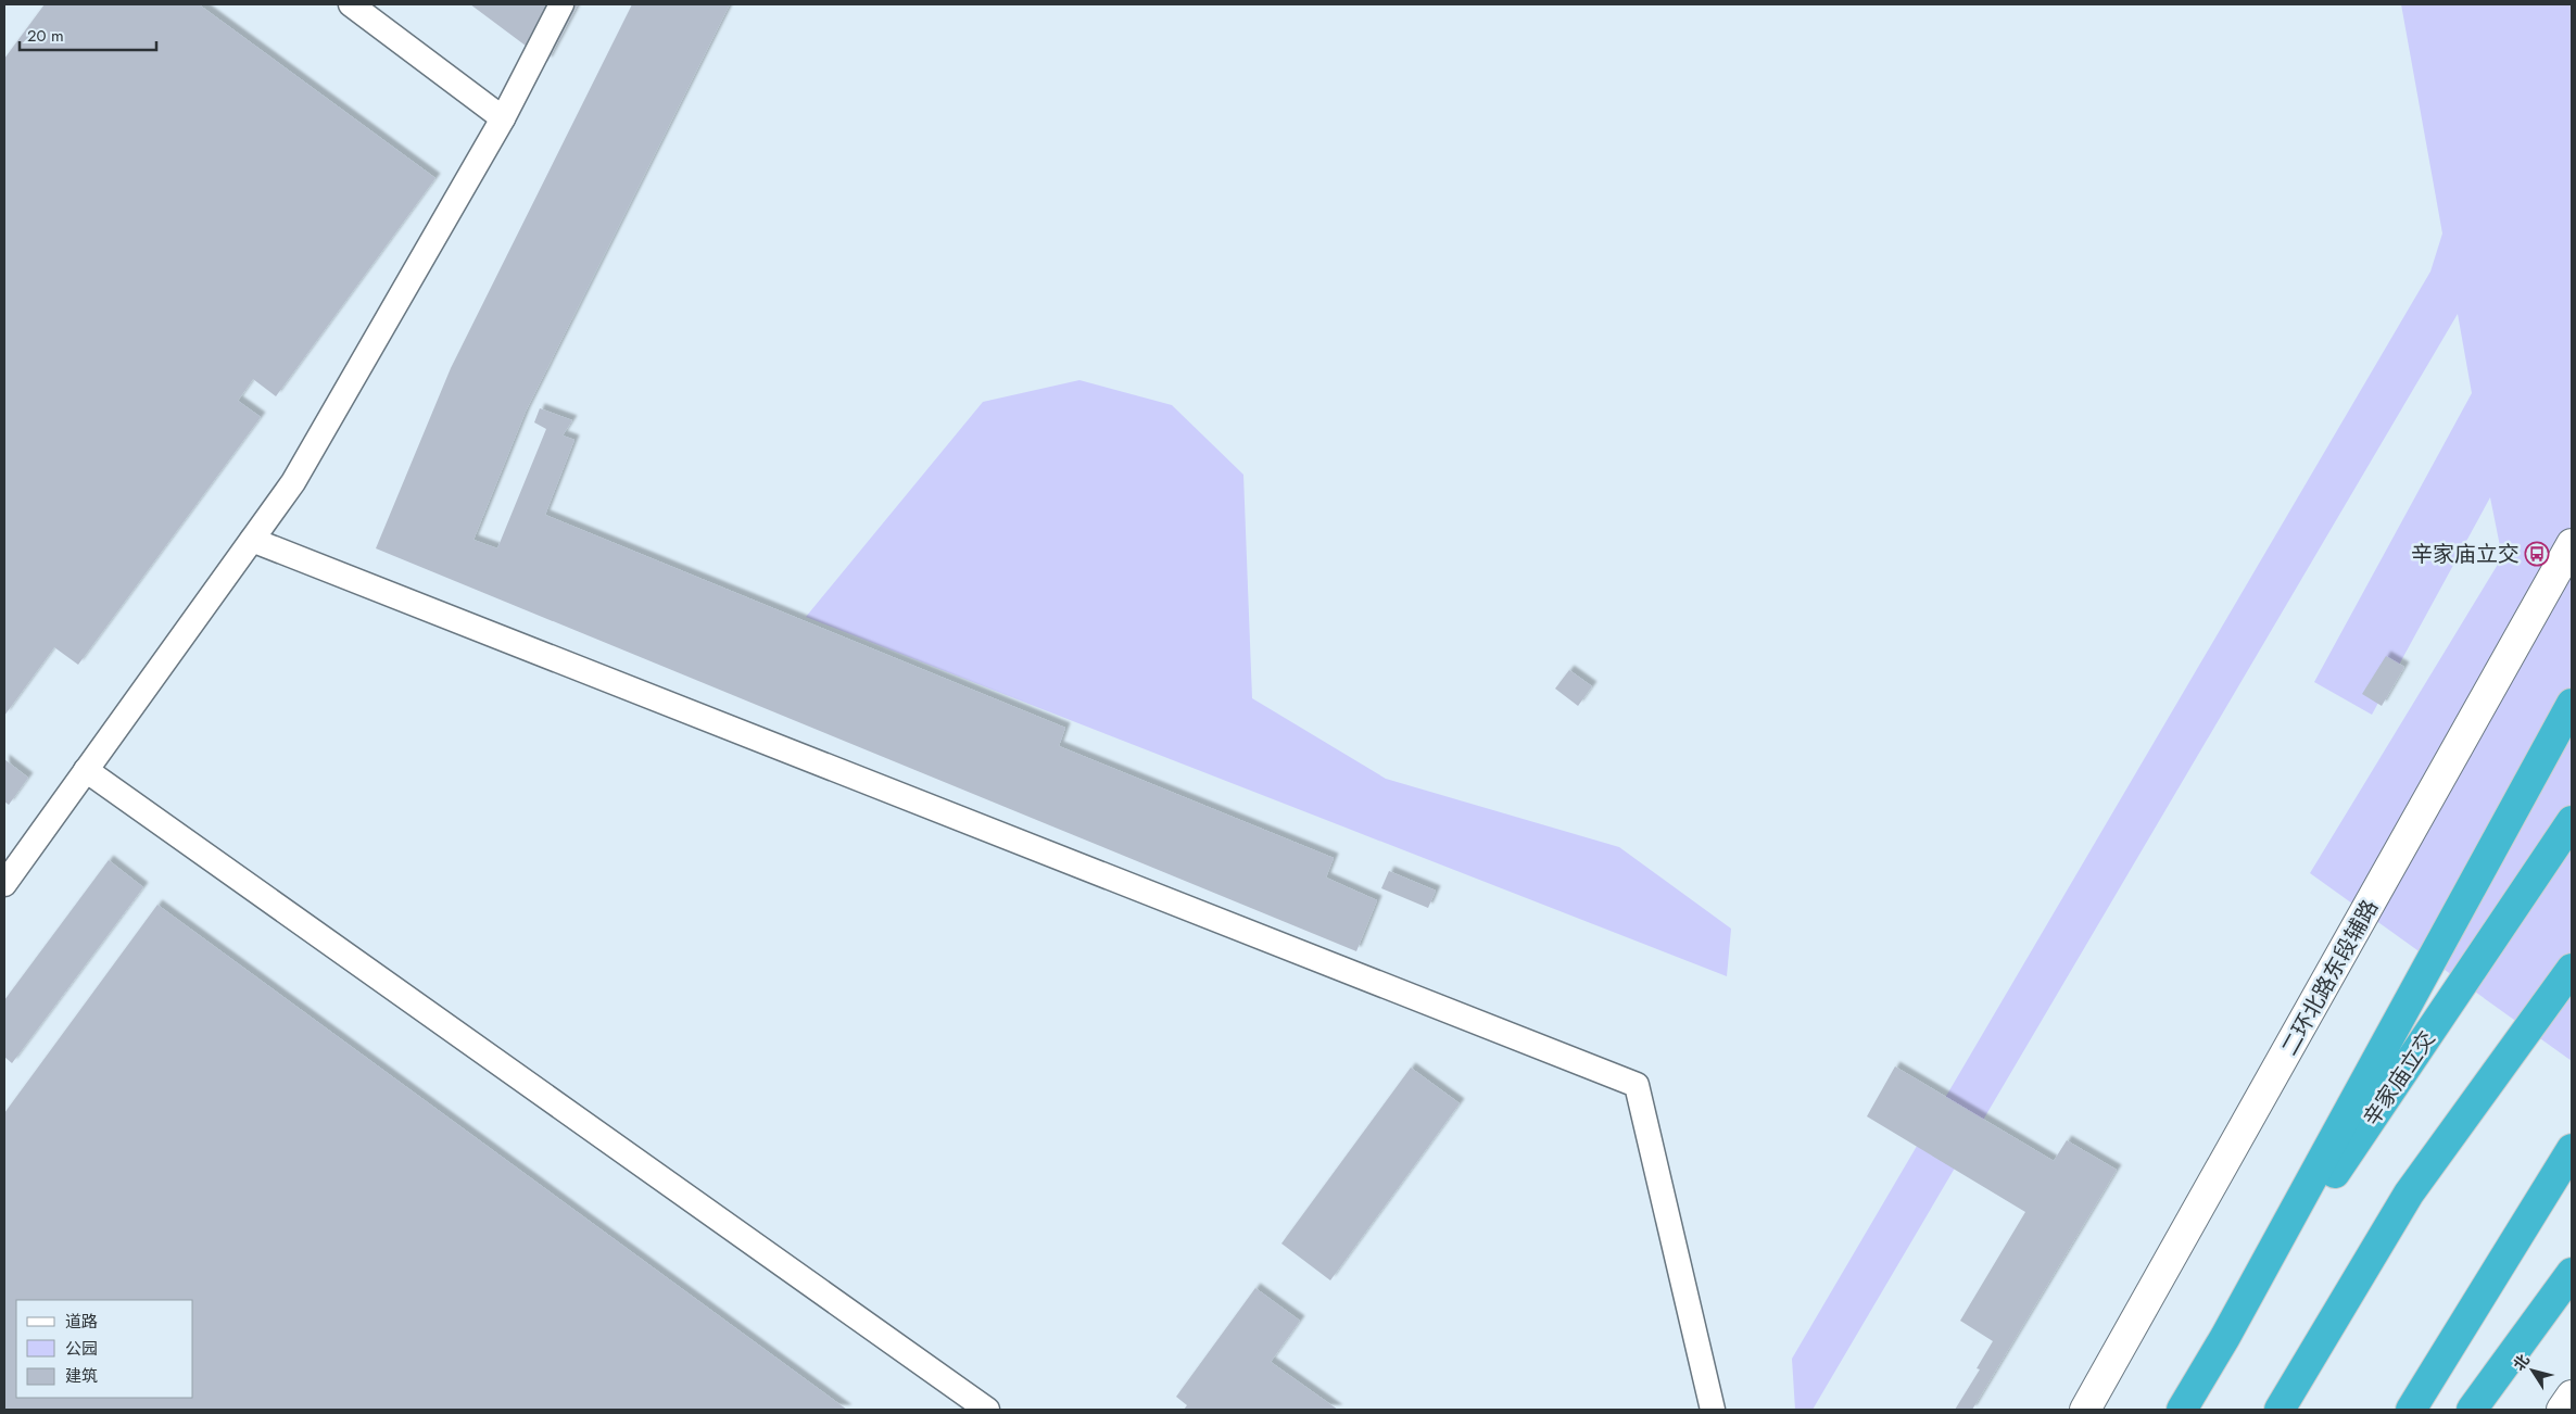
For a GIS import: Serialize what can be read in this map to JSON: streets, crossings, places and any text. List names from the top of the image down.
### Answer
{
  "streets": {
    "highway": ["辛家庙立交"],
    "main road": ["二环北路东段辅路"]
  },
  "places": {
    "bus stop": ["辛家庙立交"]
  },
  "legend": ["道路", "公园", "建筑"],
  "scale_bar": "20 m",
  "north": "top left"
}
